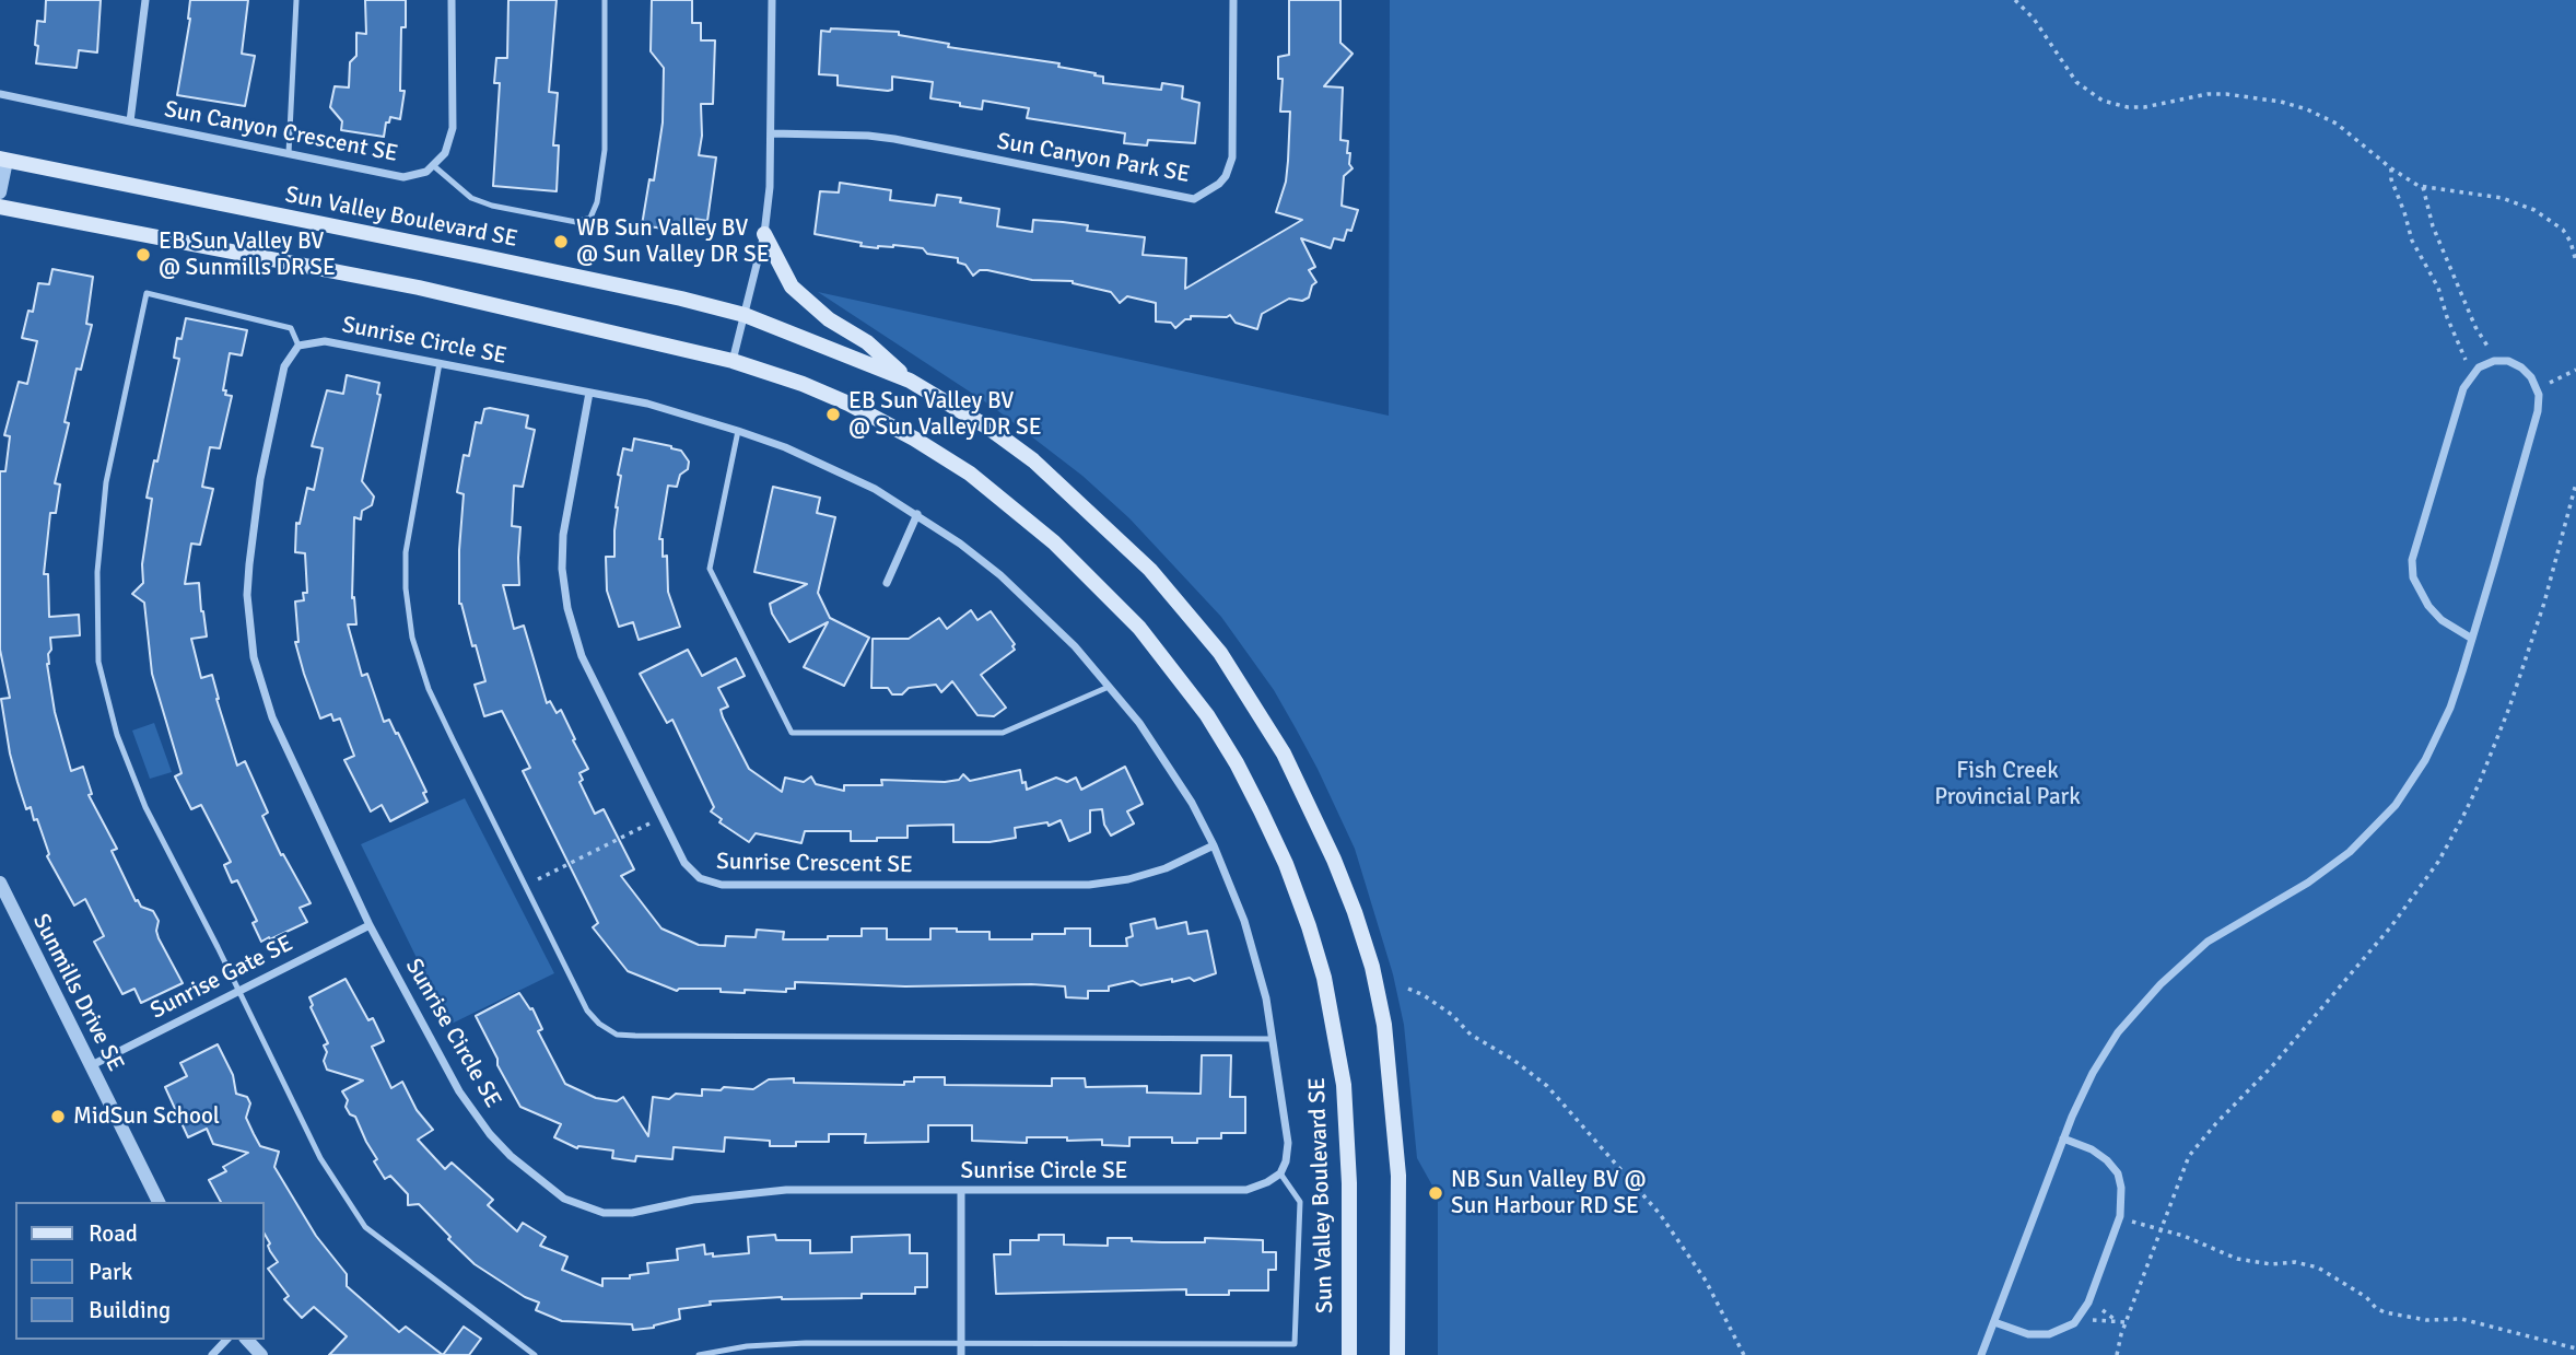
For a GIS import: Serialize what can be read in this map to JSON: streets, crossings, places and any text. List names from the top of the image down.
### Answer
{
  "streets": {
    "main road": ["Sun Valley Boulevard SE"],
    "street": [
      "Sun Canyon Crescent SE",
      "Sun Canyon Park SE",
      "Sunrise Circle SE",
      "Sunrise Crescent SE",
      "Sunrise Gate SE",
      "Sunmills Drive SE"
    ]
  },
  "crossings": [
    ["Sunrise Circle SE", "Sunrise Crescent SE"],
    ["Sunrise Circle SE", "Sunrise Gate SE"],
    ["Sunrise Gate SE", "Sunmills Drive SE"]
  ],
  "parks": ["Fish Creek Provincial Park"],
  "places": [
    "WB Sun Valley BV @ Sun Valley DR SE",
    "EB Sun Valley BV @ Sunmills DR SE",
    "EB Sun Valley BV @ Sun Valley DR SE",
    "MidSun School",
    "NB Sun Valley BV @ Sun Harbour RD SE"
  ],
  "legend": ["Road", "Park", "Building"]
}
